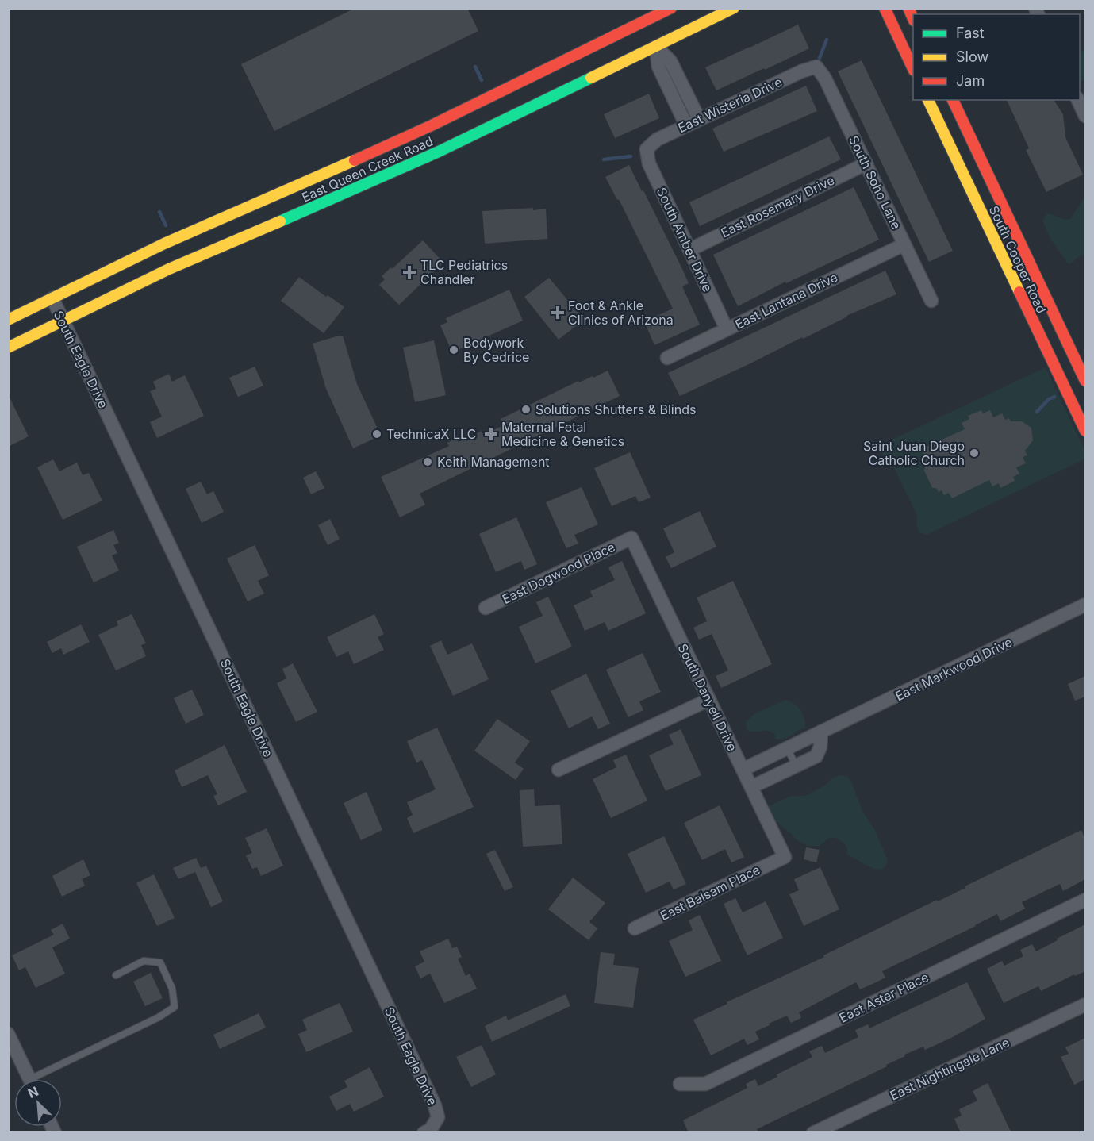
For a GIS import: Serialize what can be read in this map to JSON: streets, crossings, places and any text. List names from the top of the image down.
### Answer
{
  "streets": {
    "main road": ["East Queen Creek Road", "South Cooper Road"],
    "street": [
      "East Wisteria Drive",
      "South Soho Lane",
      "East Rosemary Drive",
      "South Amber Drive",
      "East Lantana Drive",
      "South Eagle Drive",
      "East Dogwood Place",
      "East Markwood Drive",
      "South Danyell Drive",
      "East Balsam Place",
      "East Aster Place",
      "East Nightingale Lane"
    ]
  },
  "crossings": [
    ["East Wisteria Drive", "South Soho Lane"],
    ["East Wisteria Drive", "South Amber Drive"],
    ["East Queen Creek Road", "South Eagle Drive"],
    ["South Soho Lane", "East Rosemary Drive"],
    ["South Soho Lane", "East Lantana Drive"],
    ["East Rosemary Drive", "South Amber Drive"],
    ["South Amber Drive", "East Lantana Drive"],
    ["East Dogwood Place", "South Danyell Drive"],
    ["East Markwood Drive", "South Danyell Drive"],
    ["South Danyell Drive", "East Balsam Place"]
  ],
  "places": {
    "health": ["TLC Pediatrics Chandler", "Foot & Ankle Clinics of Arizona", "Maternal Fetal Medicine & Genetics"],
    "other": [
      "Bodywork By Cedrice",
      "Solutions Shutters & Blinds",
      "TechnicaX LLC",
      "Saint Juan Diego Catholic Church",
      "Keith Management"
    ]
  },
  "legend": ["Fast", "Slow", "Jam"],
  "north": "top left"
}
